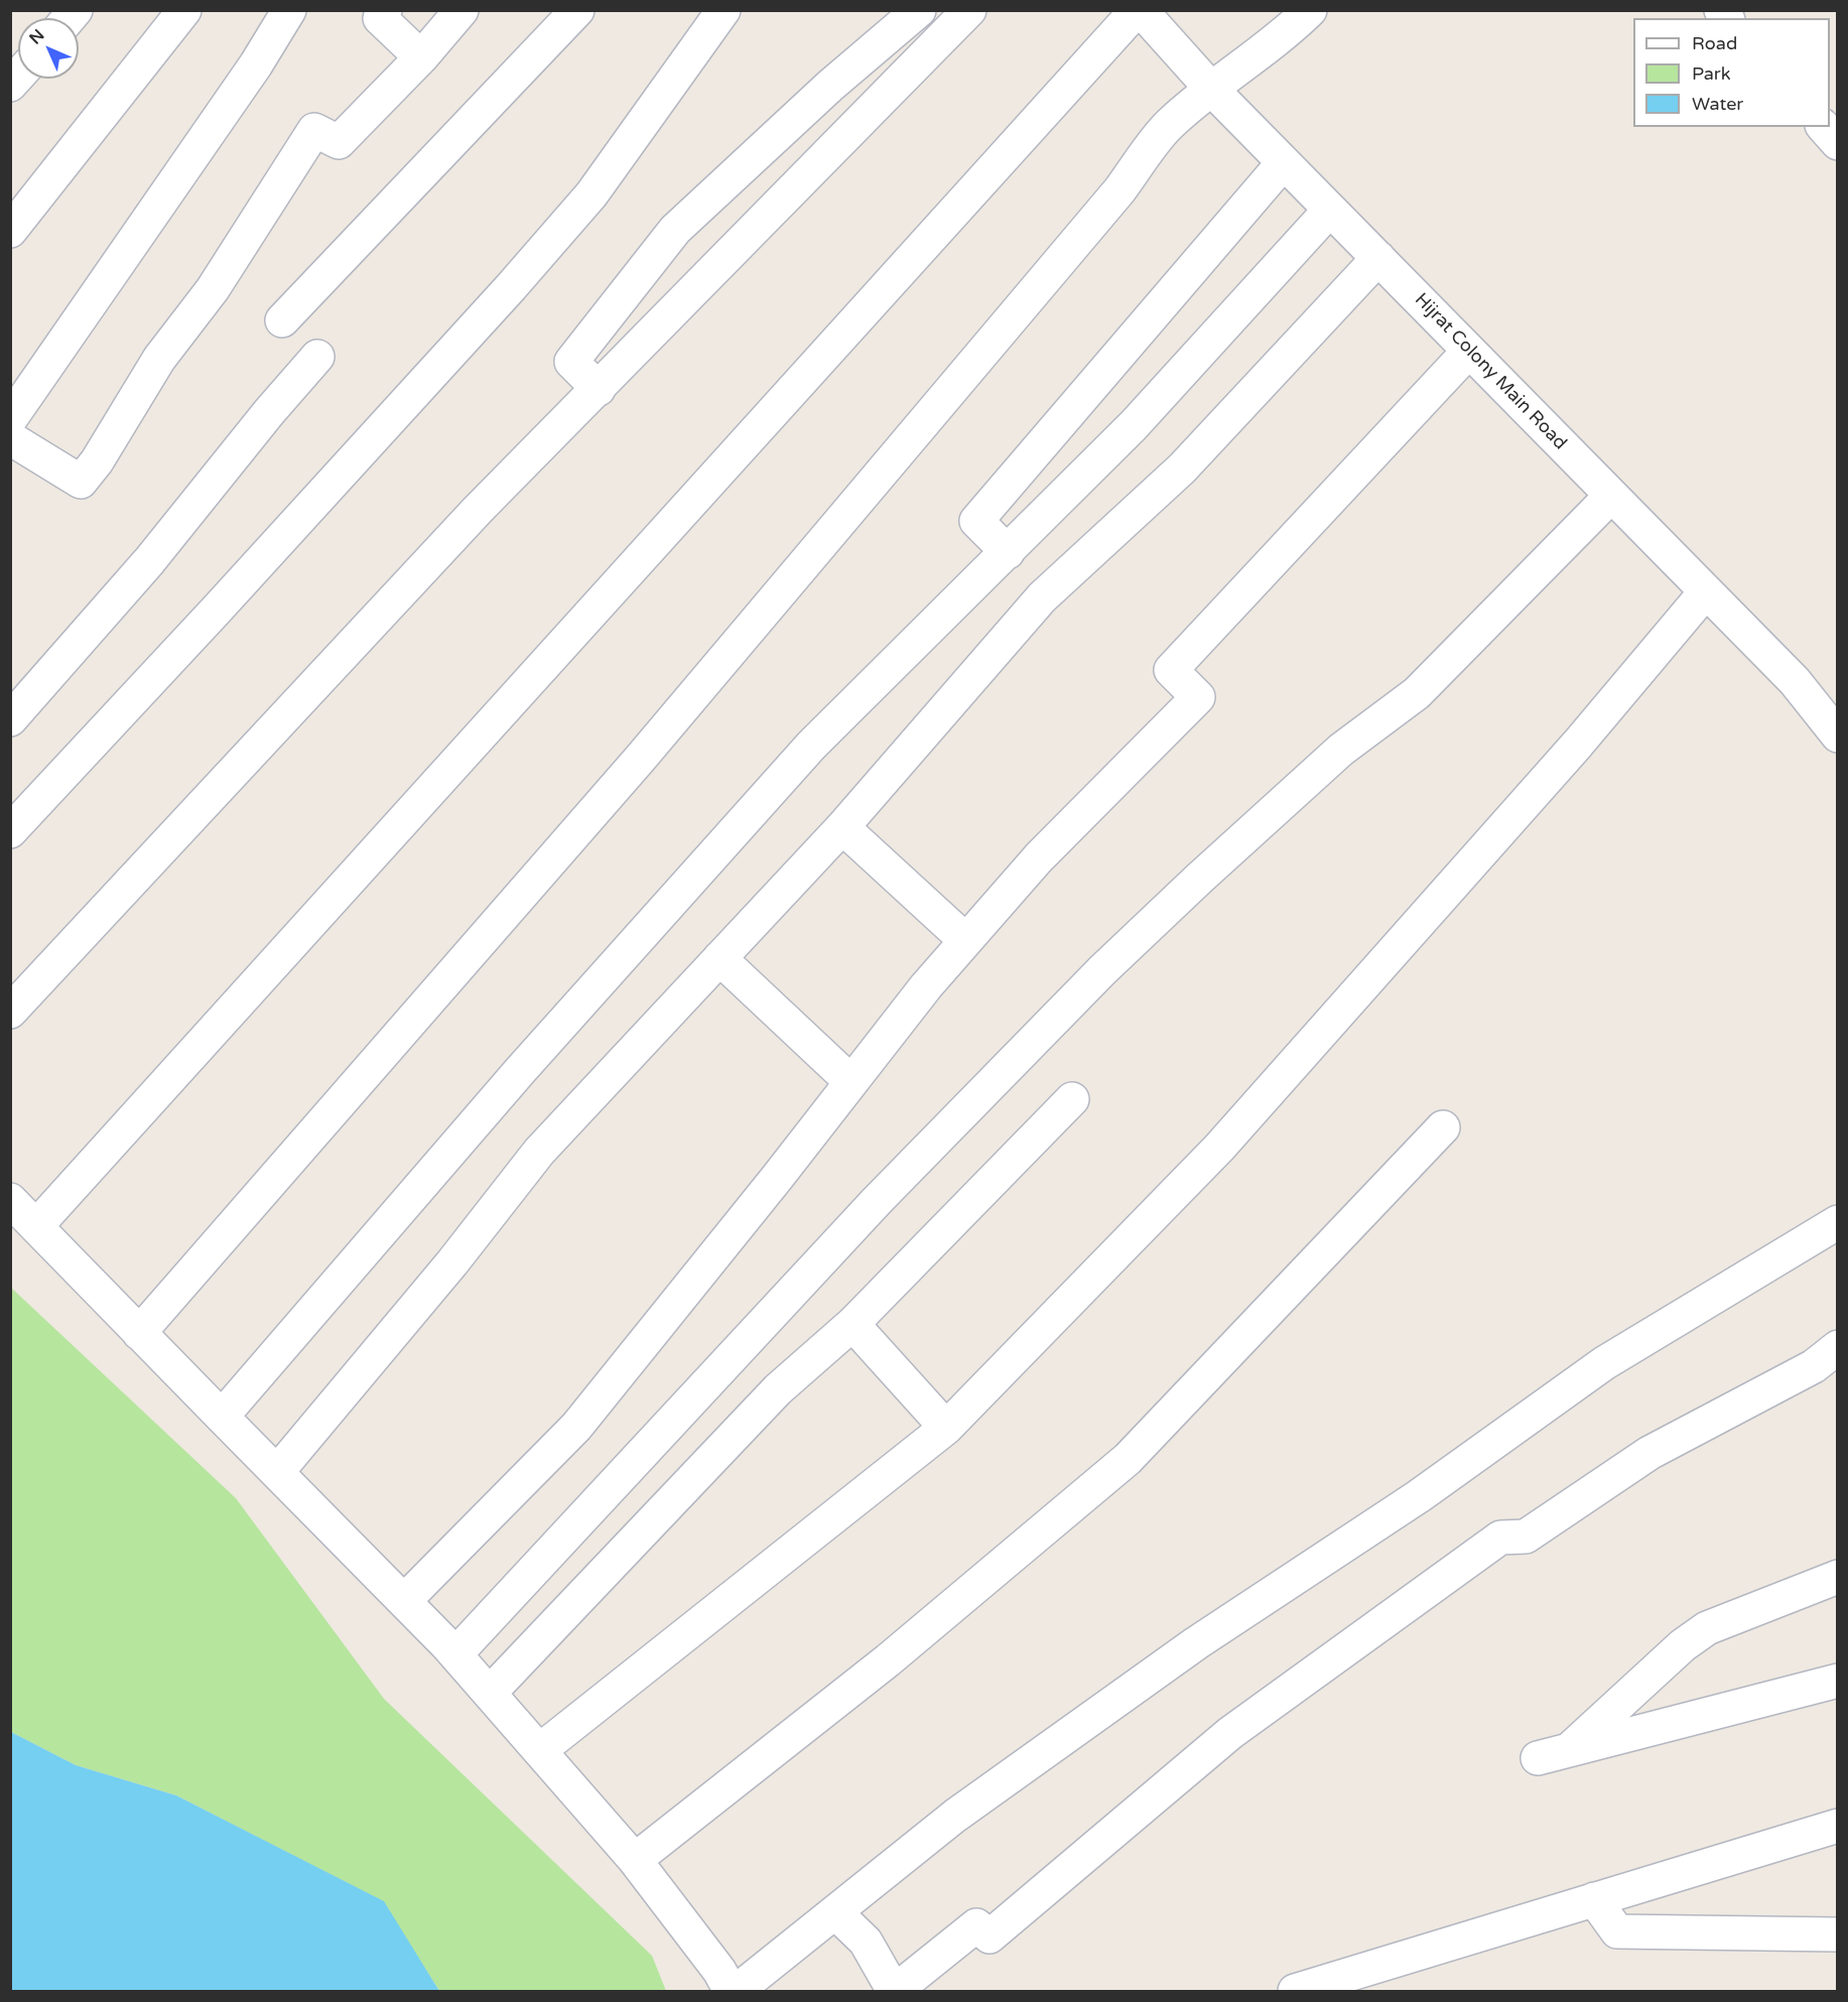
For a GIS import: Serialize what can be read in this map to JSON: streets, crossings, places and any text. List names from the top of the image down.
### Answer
{
  "streets": {
    "street": ["Hijrat Colony Main Road"]
  },
  "legend": ["Road", "Park", "Water"],
  "north": "top left"
}
